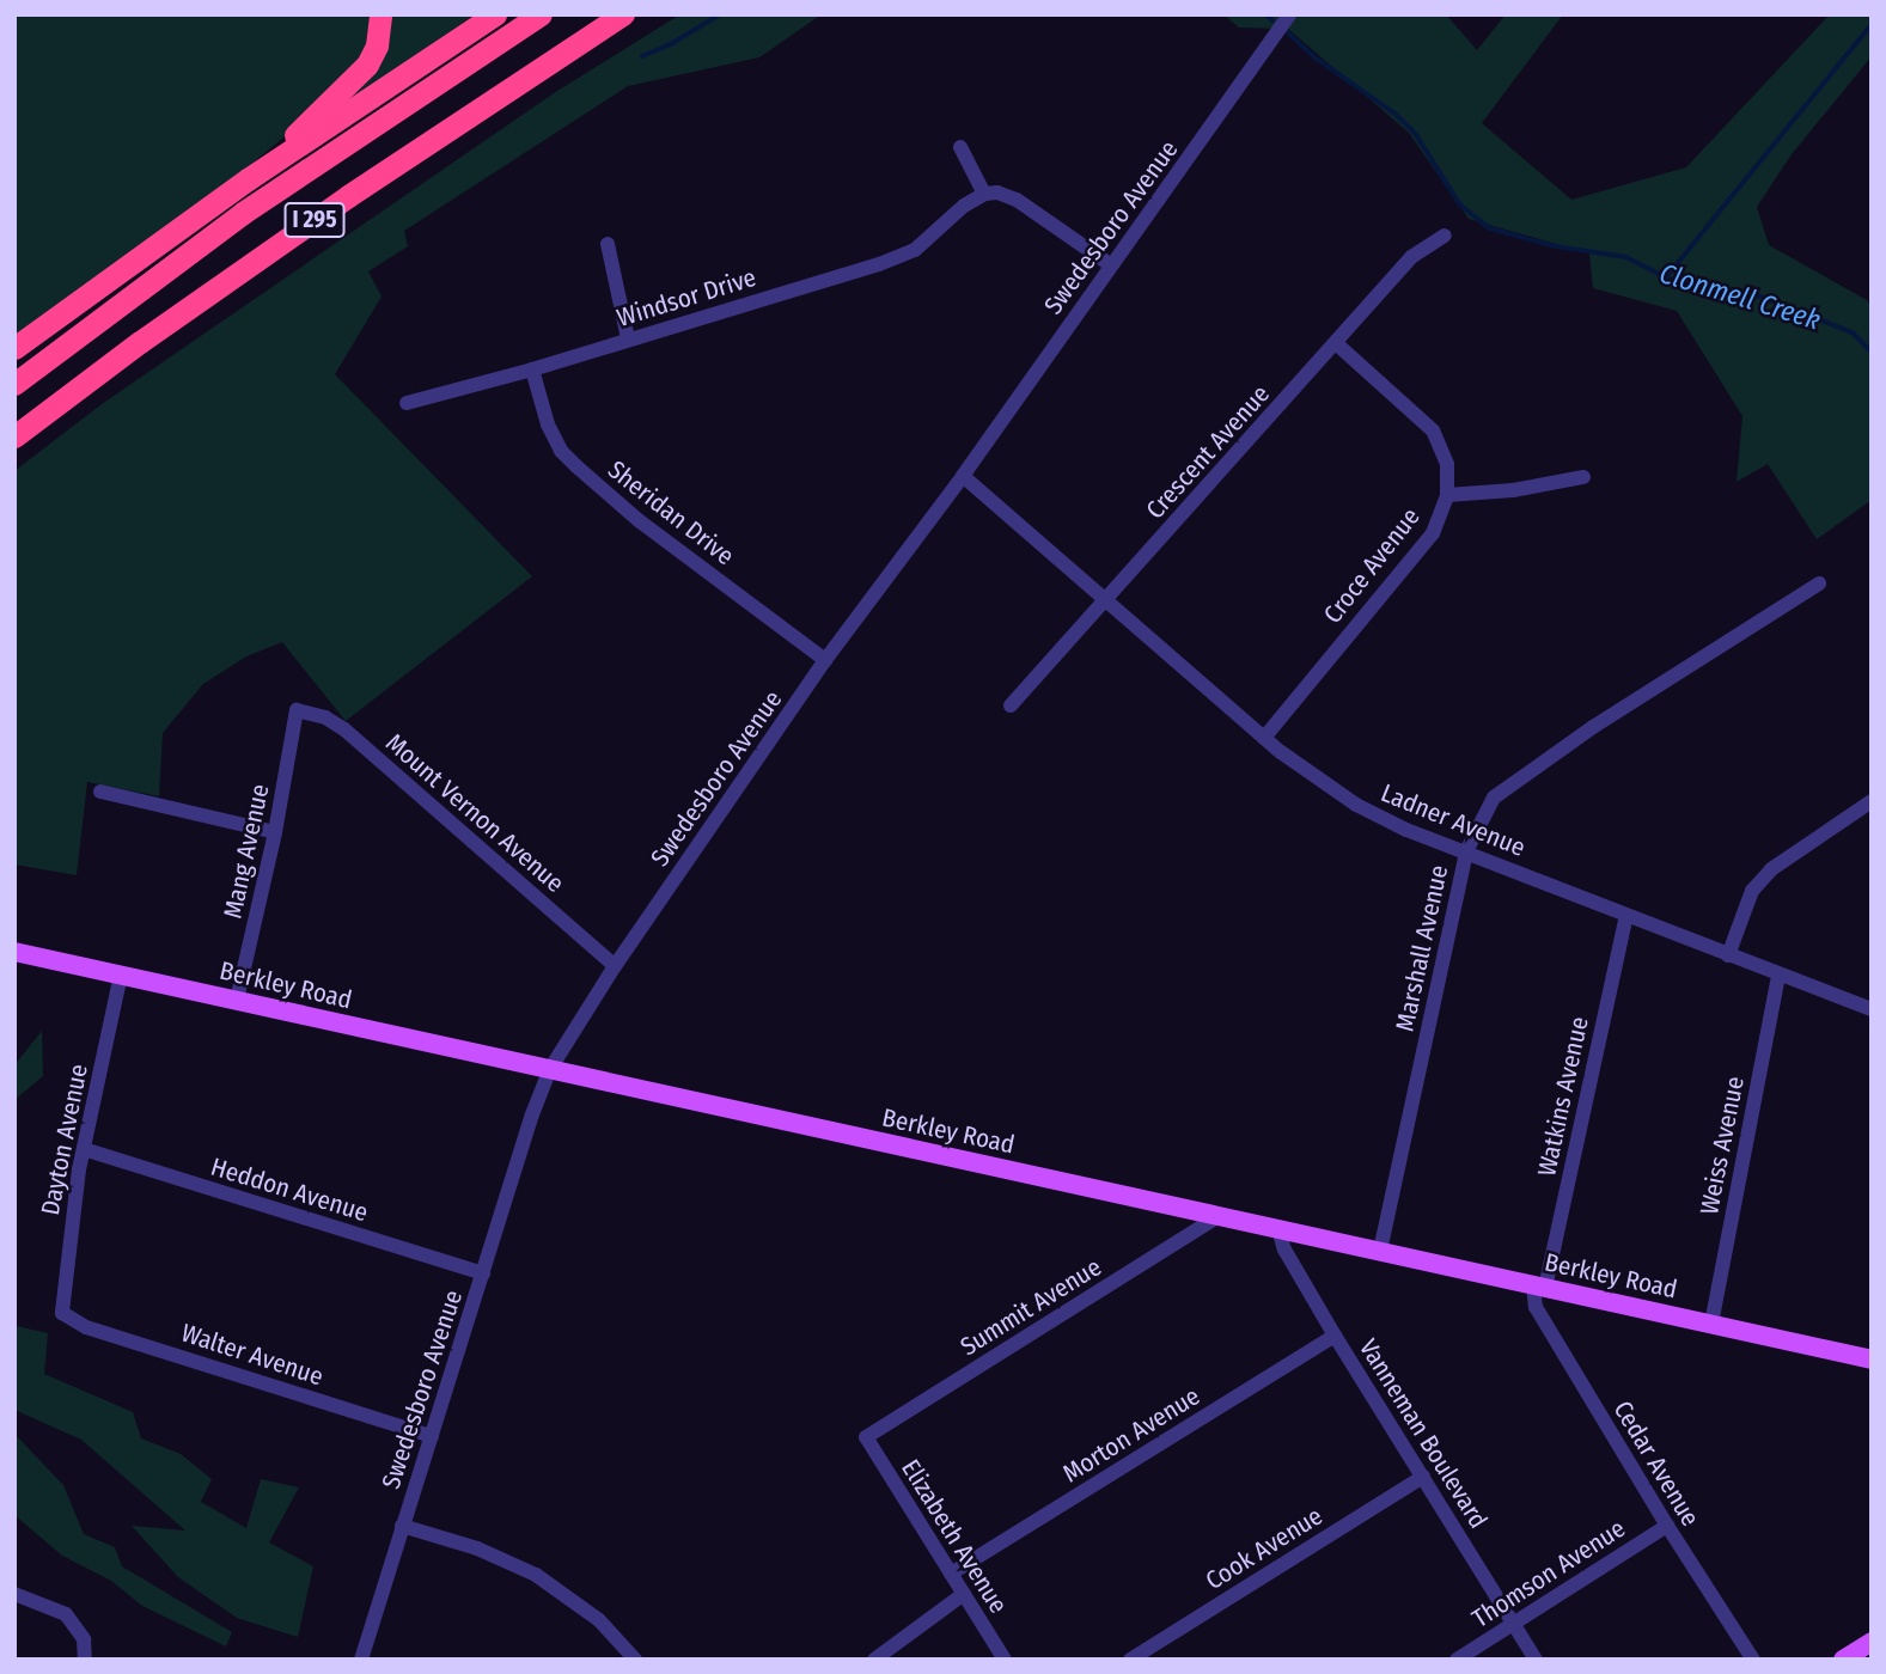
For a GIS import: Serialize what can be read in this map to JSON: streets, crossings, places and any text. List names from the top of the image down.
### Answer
{
  "streets": {
    "highway": ["I 295"],
    "main road": ["Berkley Road"],
    "street": [
      "Swedesboro Avenue",
      "Windsor Drive",
      "Crescent Avenue",
      "Sheridan Drive",
      "Croce Avenue",
      "Mount Vernon Avenue",
      "Ladner Avenue",
      "Mang Avenue",
      "Marshall Avenue",
      "Watkins Avenue",
      "Dayton Avenue",
      "Weiss Avenue",
      "Heddon Avenue",
      "Summit Avenue",
      "Walter Avenue",
      "Vanneman Boulevard",
      "Morton Avenue",
      "Cedar Avenue",
      "Elizabeth Avenue",
      "Cook Avenue",
      "Thomson Avenue"
    ]
  },
  "crossings": [
    ["Swedesboro Avenue", "Sheridan Drive"],
    ["Swedesboro Avenue", "Mount Vernon Avenue"],
    ["Swedesboro Avenue", "Ladner Avenue"],
    ["Swedesboro Avenue", "Berkley Road"],
    ["Swedesboro Avenue", "Heddon Avenue"],
    ["Swedesboro Avenue", "Walter Avenue"],
    ["Windsor Drive", "Sheridan Drive"],
    ["Crescent Avenue", "Croce Avenue"],
    ["Crescent Avenue", "Ladner Avenue"],
    ["Croce Avenue", "Ladner Avenue"],
    ["Mount Vernon Avenue", "Mang Avenue"],
    ["Ladner Avenue", "Marshall Avenue"],
    ["Ladner Avenue", "Watkins Avenue"],
    ["Ladner Avenue", "Weiss Avenue"],
    ["Mang Avenue", "Berkley Road"],
    ["Marshall Avenue", "Berkley Road"],
    ["Berkley Road", "Watkins Avenue"],
    ["Berkley Road", "Dayton Avenue"],
    ["Berkley Road", "Weiss Avenue"],
    ["Berkley Road", "Summit Avenue"],
    ["Berkley Road", "Vanneman Boulevard"],
    ["Berkley Road", "Cedar Avenue"],
    ["Watkins Avenue", "Cedar Avenue"],
    ["Dayton Avenue", "Heddon Avenue"],
    ["Dayton Avenue", "Walter Avenue"],
    ["Summit Avenue", "Elizabeth Avenue"],
    ["Vanneman Boulevard", "Morton Avenue"],
    ["Vanneman Boulevard", "Cook Avenue"],
    ["Vanneman Boulevard", "Thomson Avenue"],
    ["Morton Avenue", "Elizabeth Avenue"],
    ["Cedar Avenue", "Thomson Avenue"]
  ],
  "water": ["Clonmell Creek"]
}
